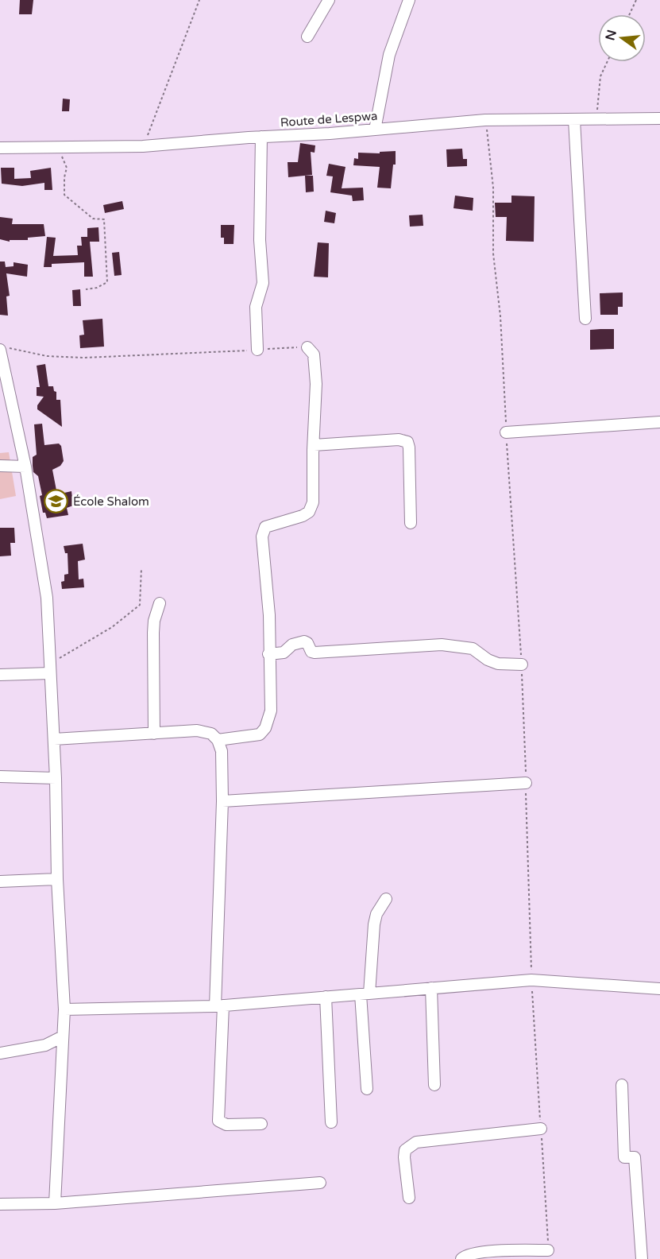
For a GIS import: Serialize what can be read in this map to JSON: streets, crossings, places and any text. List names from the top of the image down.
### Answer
{
  "streets": {
    "street": ["Route de Lespwa"]
  },
  "places": {
    "school or university": ["École Shalom"]
  },
  "north": "left"
}
